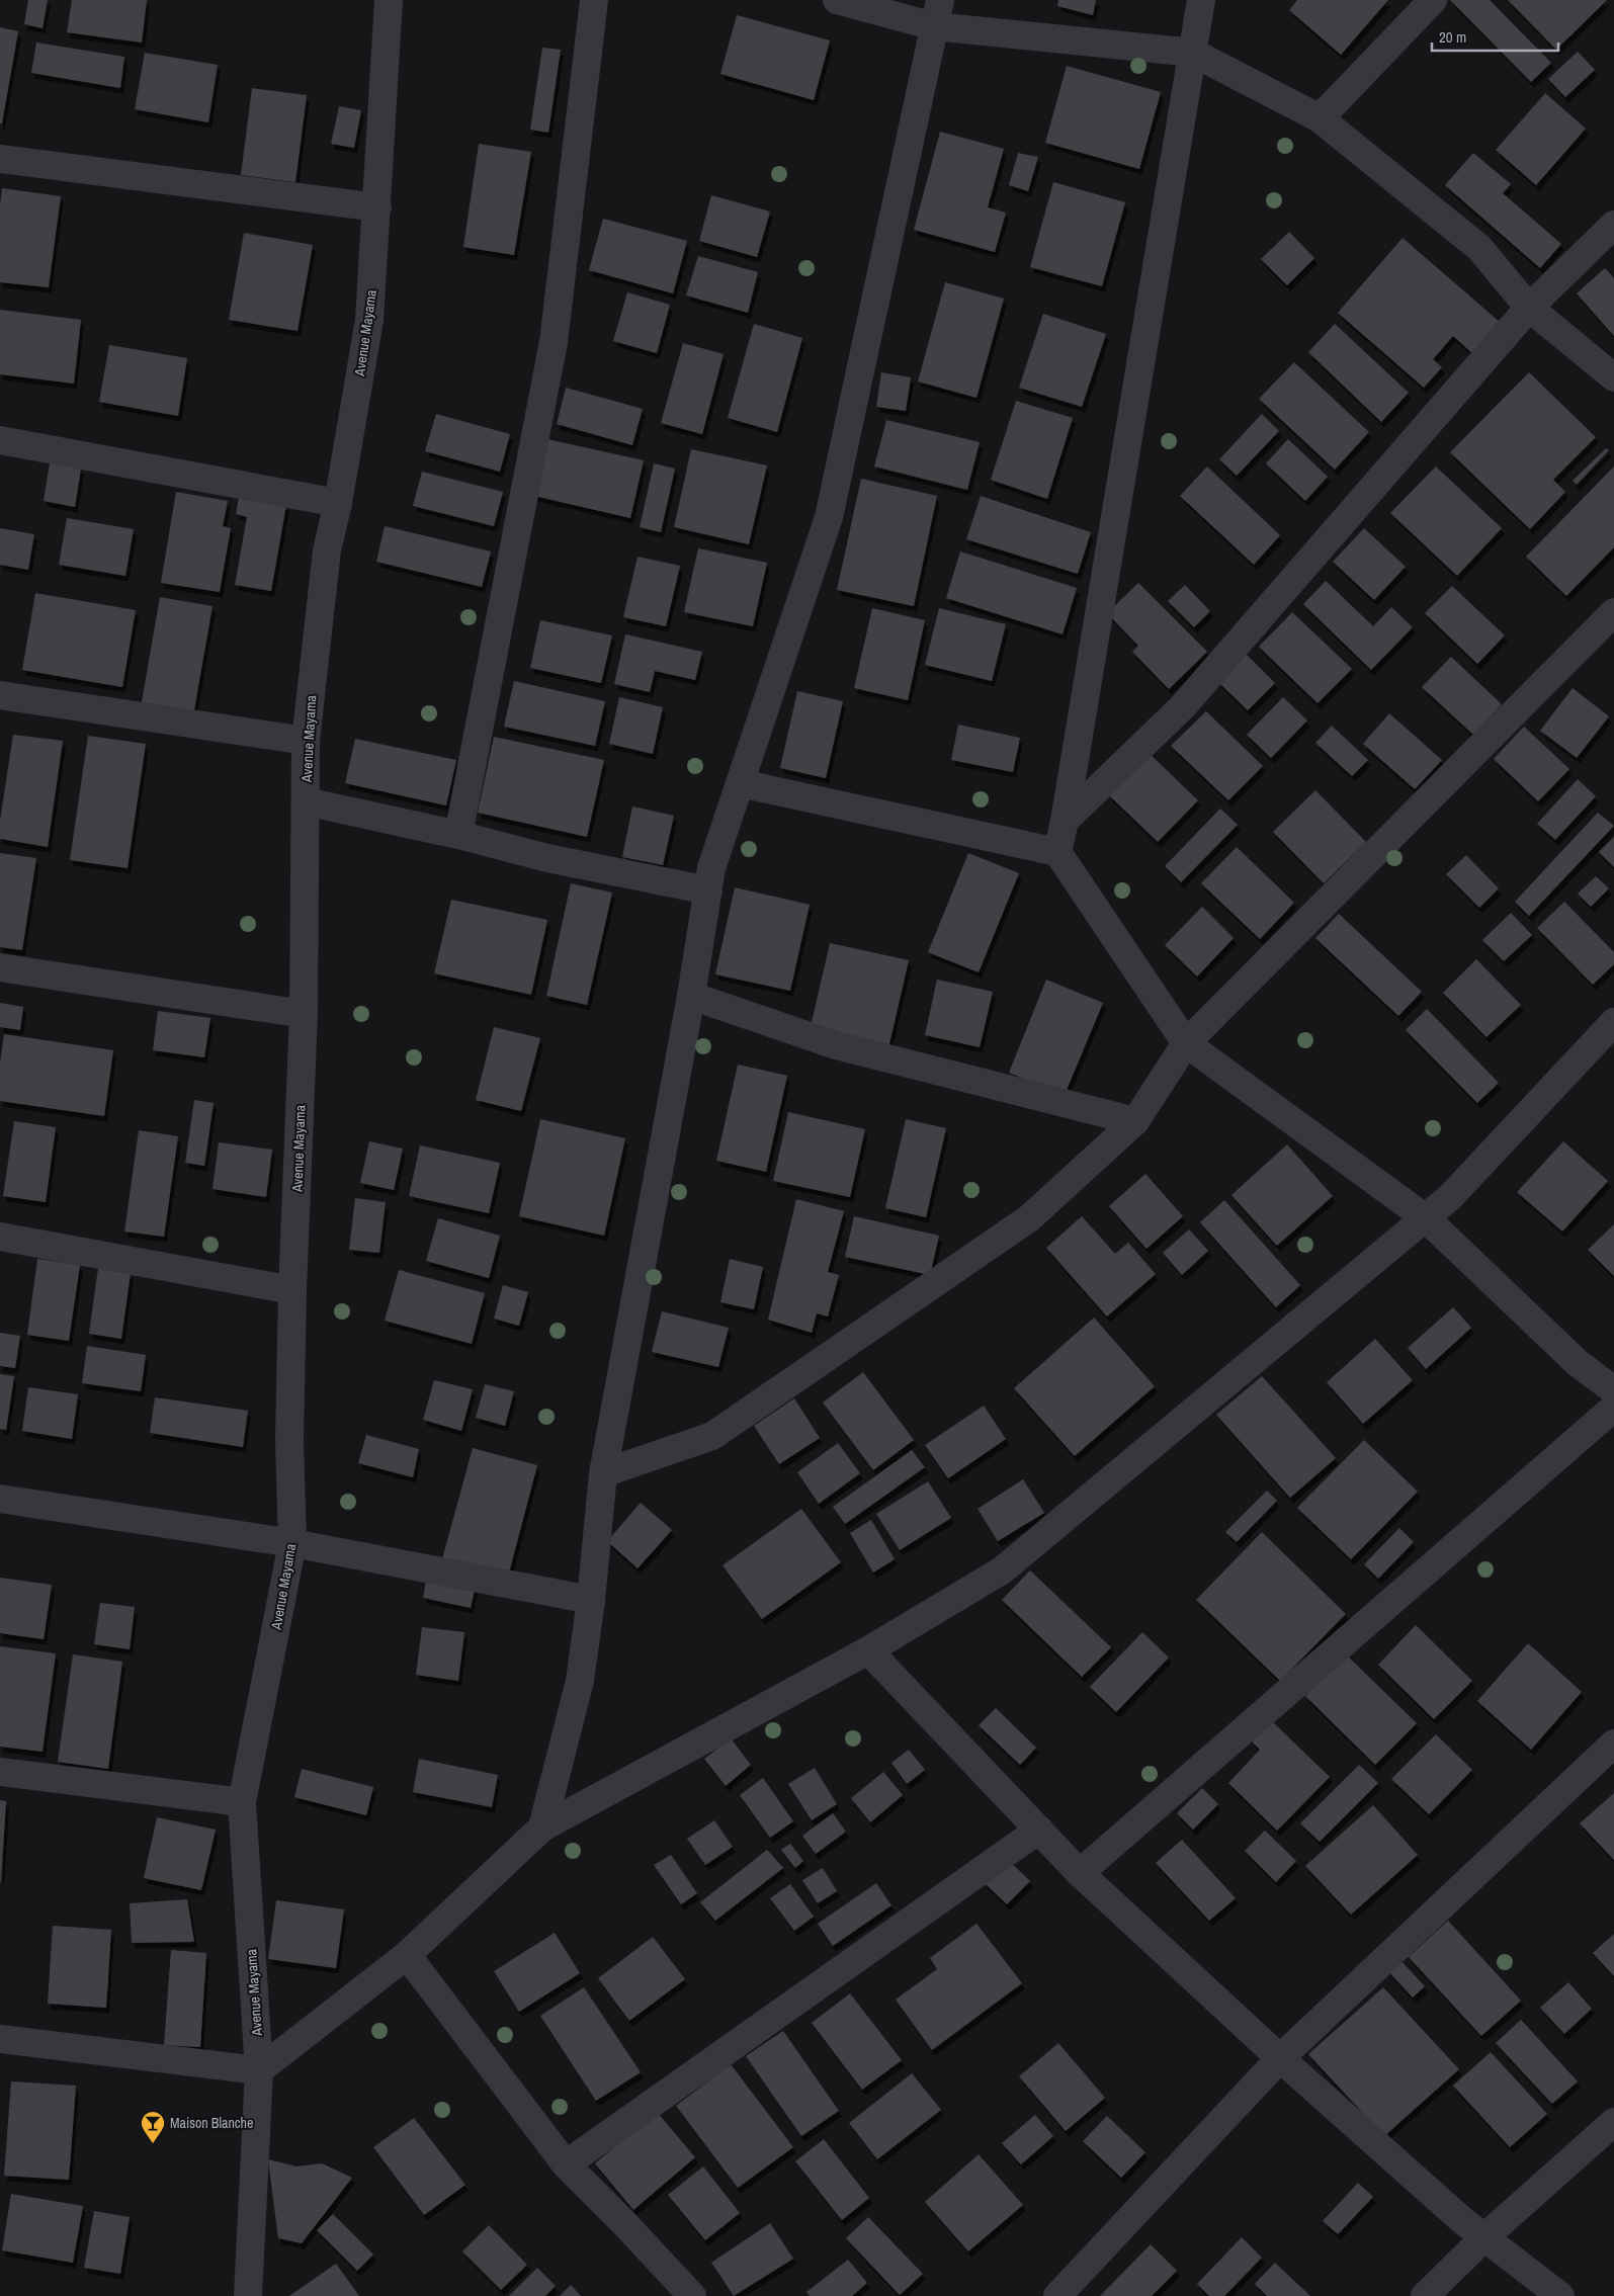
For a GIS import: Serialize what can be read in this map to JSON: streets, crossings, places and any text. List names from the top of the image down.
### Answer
{
  "streets": {
    "street": ["Avenue Mayama"]
  },
  "places": {
    "bar": ["Maison Blanche"]
  },
  "scale_bar": "20 m"
}
